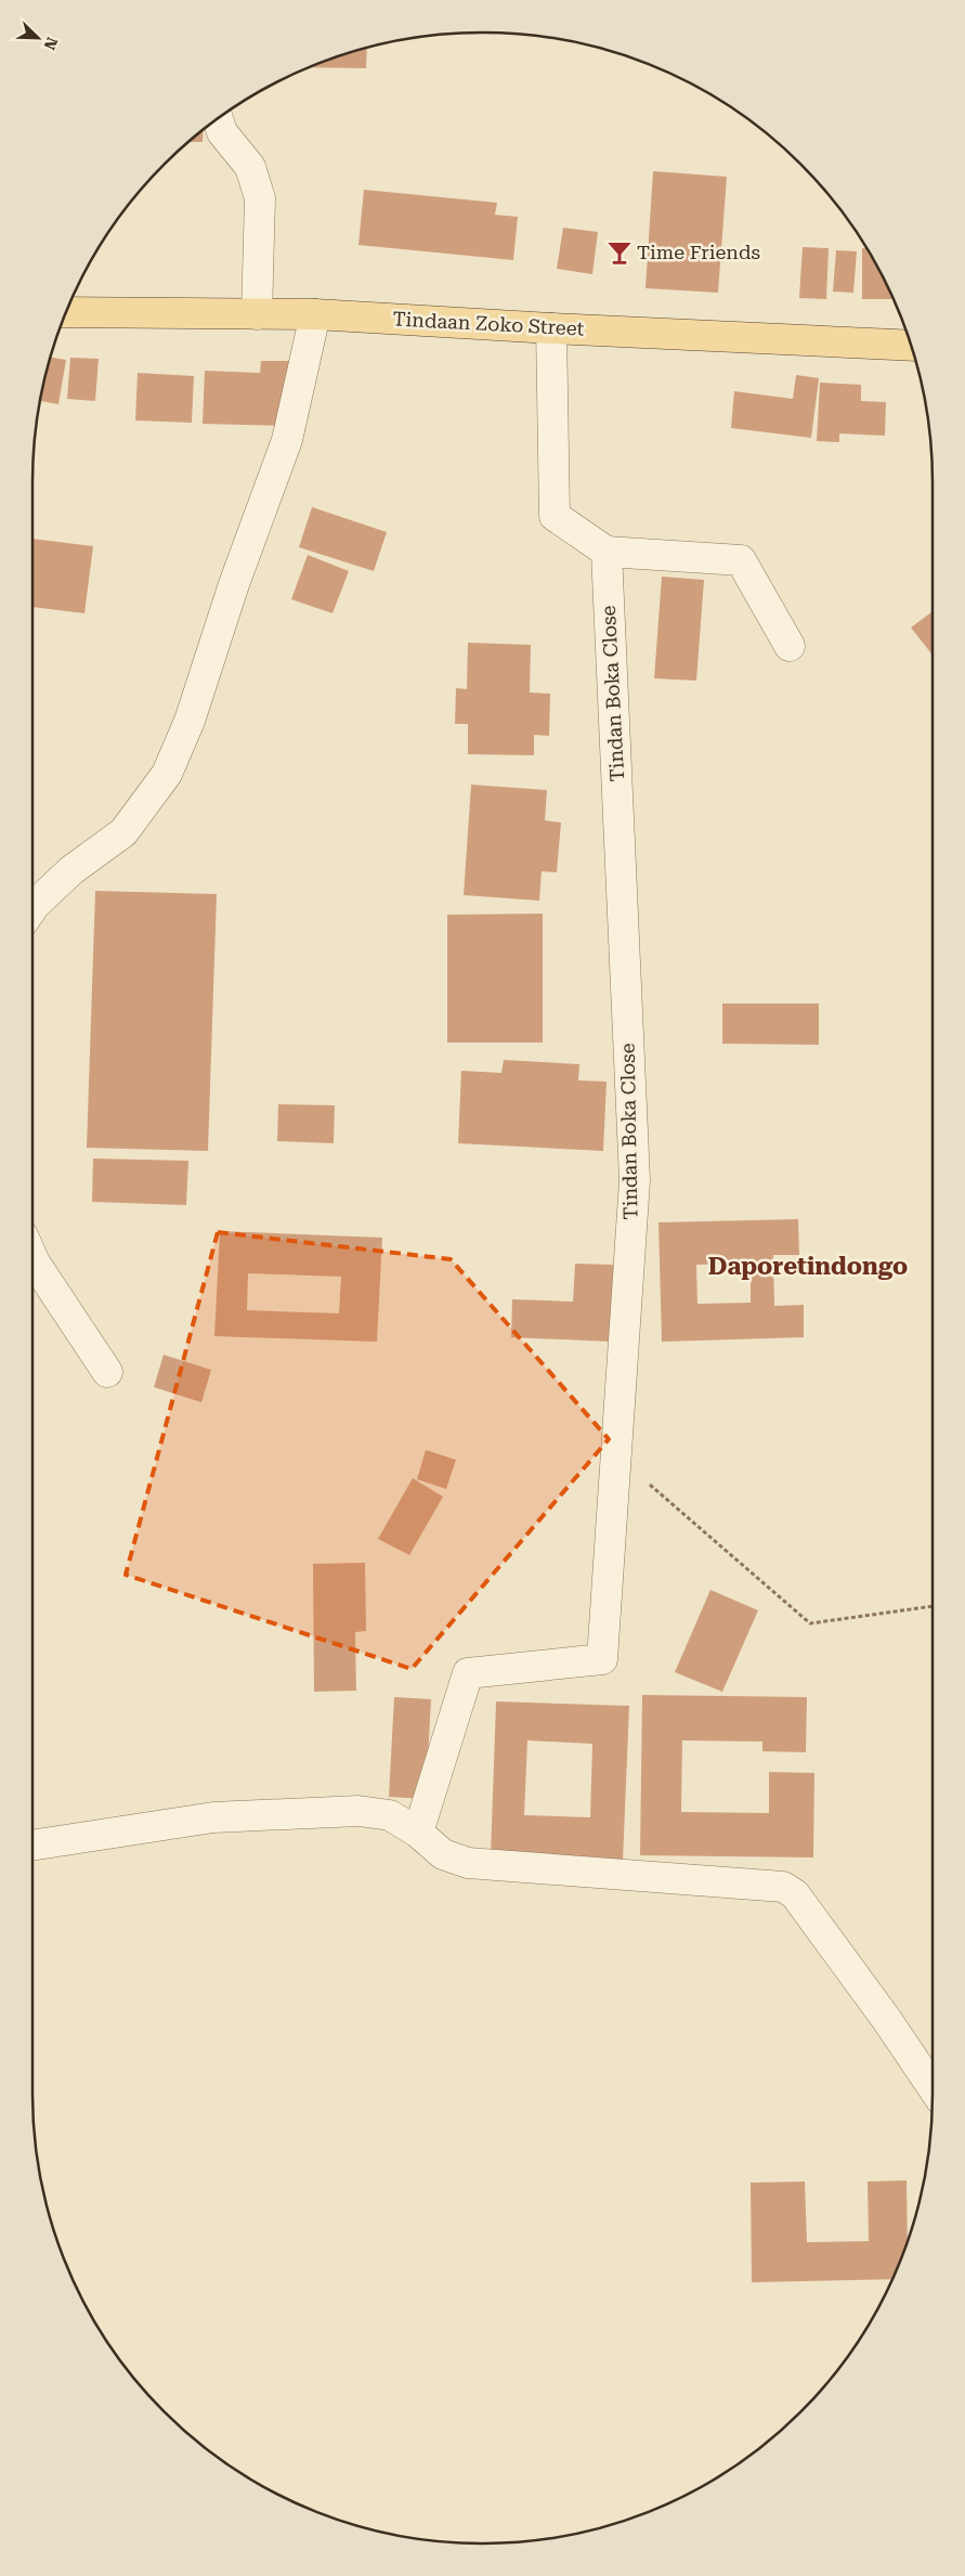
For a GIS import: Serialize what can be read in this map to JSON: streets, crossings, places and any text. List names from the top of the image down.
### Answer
{
  "streets": {
    "main road": ["Tindaan Zoko Street"],
    "street": ["Tindan Boka Close"]
  },
  "districts": ["Daporetindongo"],
  "places": {
    "bar": ["Time Friends"]
  },
  "north": "bottom right"
}
